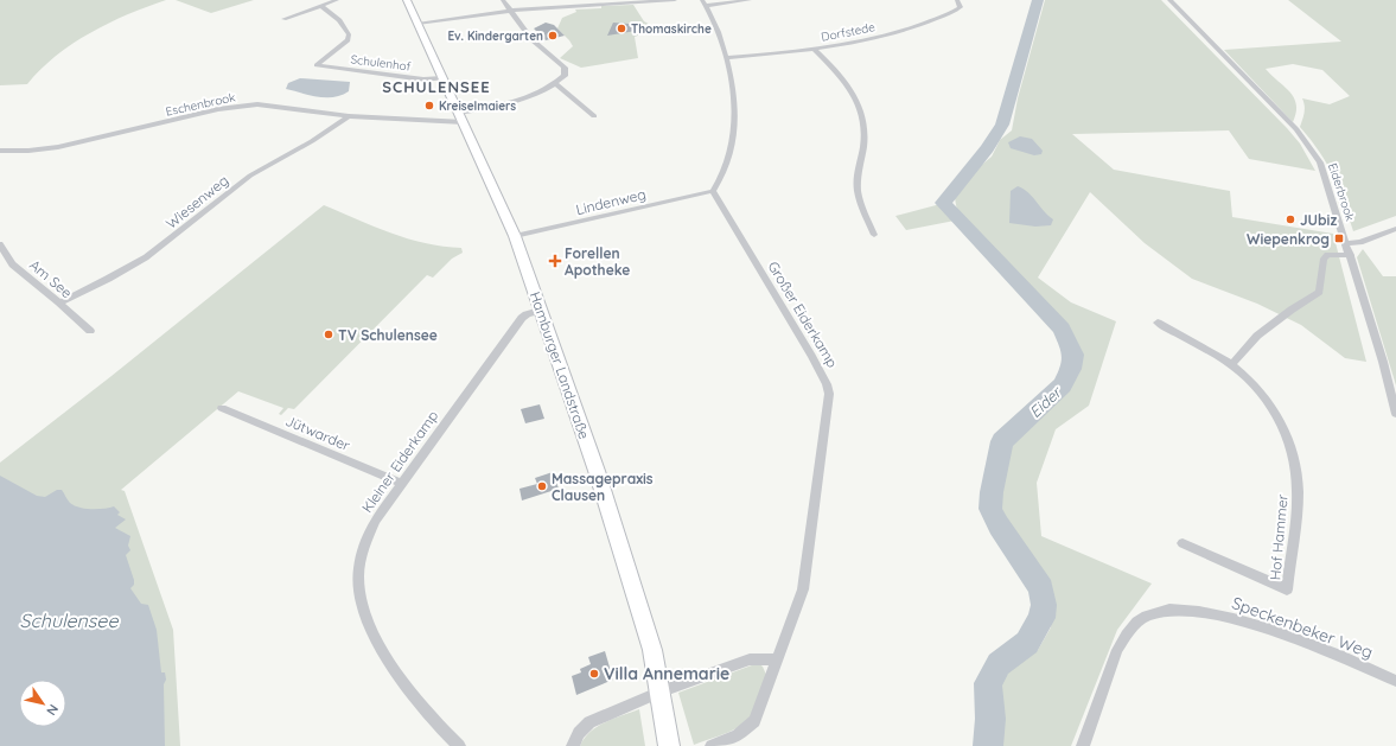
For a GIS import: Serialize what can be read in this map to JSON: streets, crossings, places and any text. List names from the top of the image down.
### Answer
{
  "streets": {
    "main road": ["Hamburger Landstraße"],
    "street": [
      "Dorfstede",
      "Schulenhof",
      "Eschenbrook",
      "Eiderbrook",
      "Wiesenweg",
      "Lindenweg",
      "Am See",
      "Großer Eiderkamp",
      "Jütwarder",
      "Kleiner Eiderkamp",
      "Hof Hammer",
      "Speckenbeker Weg"
    ]
  },
  "crossings": [
    ["Schulenhof", "Hamburger Landstraße"],
    ["Eschenbrook", "Wiesenweg"],
    ["Eschenbrook", "Hamburger Landstraße"],
    ["Wiesenweg", "Am See"],
    ["Lindenweg", "Großer Eiderkamp"],
    ["Lindenweg", "Hamburger Landstraße"],
    ["Hamburger Landstraße", "Kleiner Eiderkamp"],
    ["Jütwarder", "Kleiner Eiderkamp"]
  ],
  "districts": ["SCHULENSEE"],
  "water": ["Eider", "Schulensee"],
  "places": {
    "other": [
      "Thomaskirche",
      "Ev. Kindergarten",
      "Kreiselmaiers",
      "JUbiz",
      "TV Schulensee",
      "Massagepraxis Clausen",
      "Villa Annemarie"
    ],
    "transit": ["Wiepenkrog"],
    "health": ["Forellen Apotheke"]
  },
  "north": "bottom right"
}
